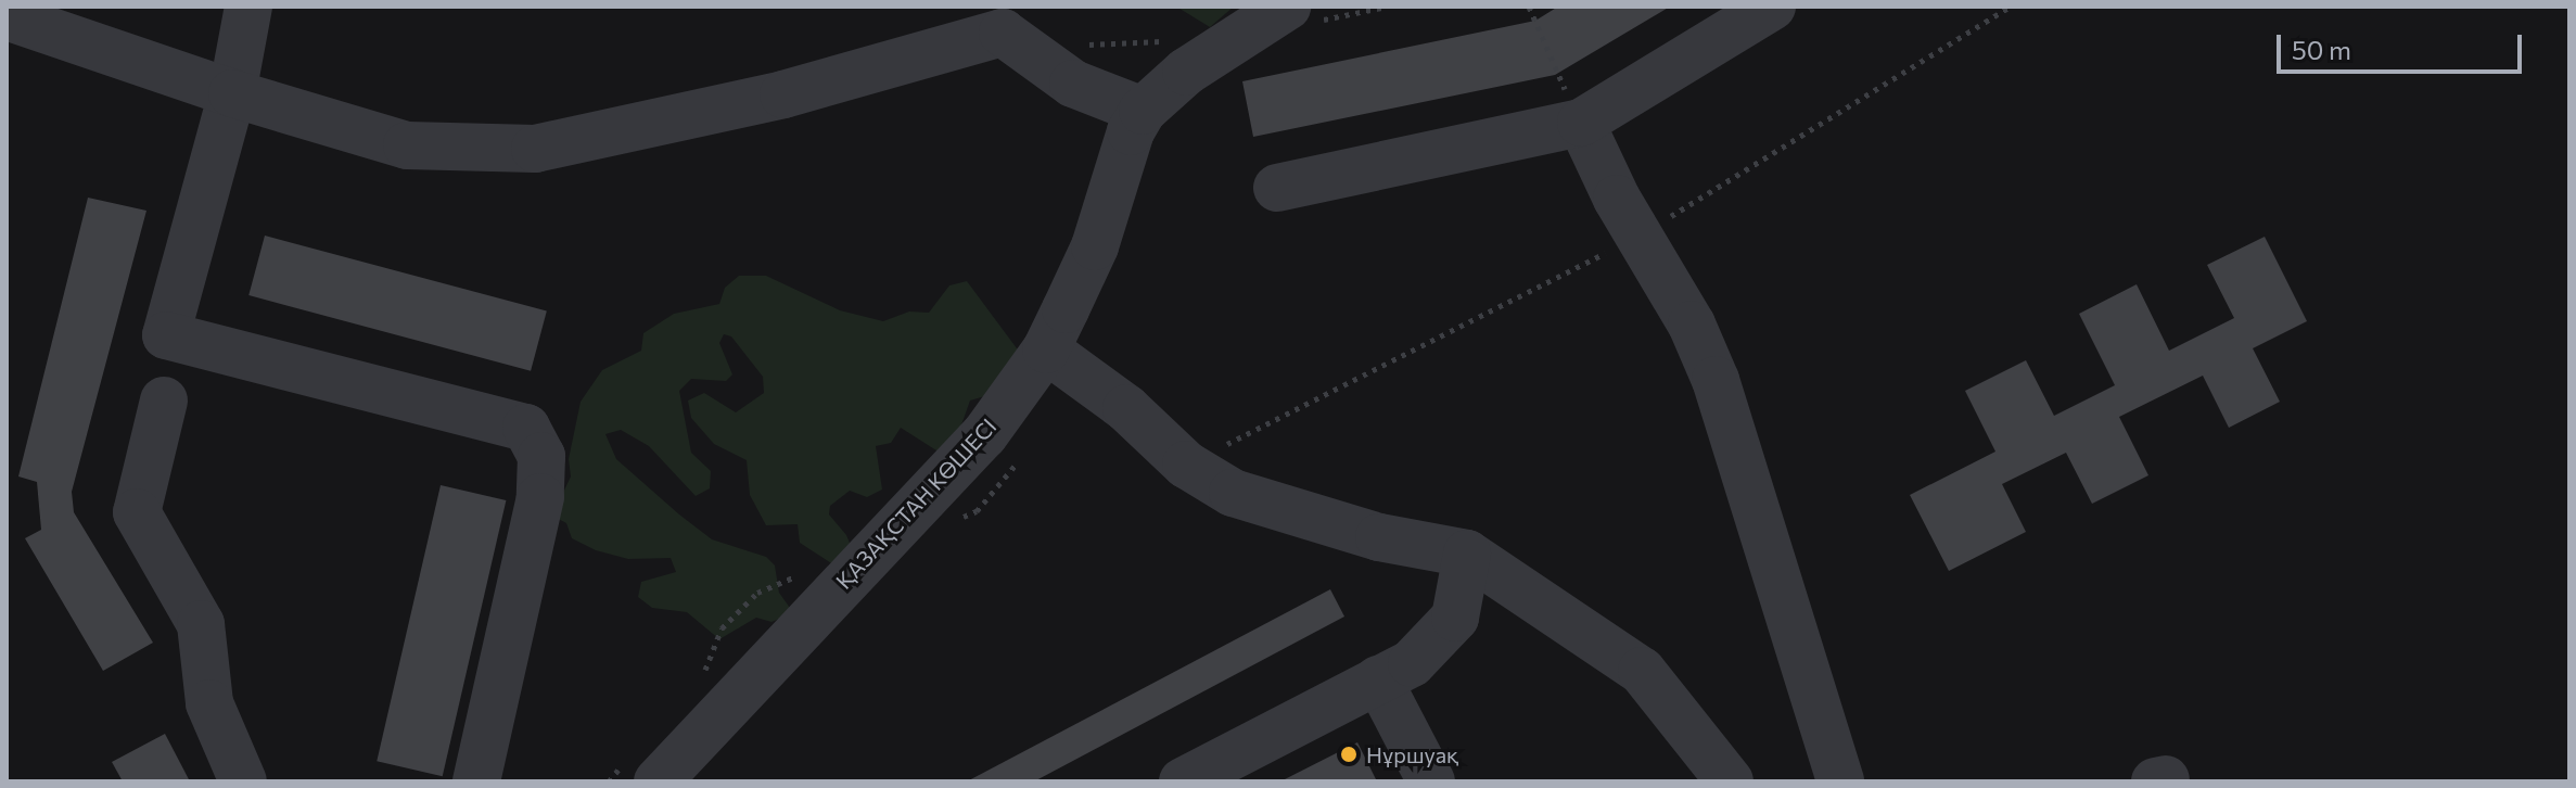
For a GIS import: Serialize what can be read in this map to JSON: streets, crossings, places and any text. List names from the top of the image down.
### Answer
{
  "streets": {
    "street": ["ҚАЗАҚСТАН КӨШЕСІ"]
  },
  "places": ["Нұршуақ"],
  "scale_bar": "50 m"
}
